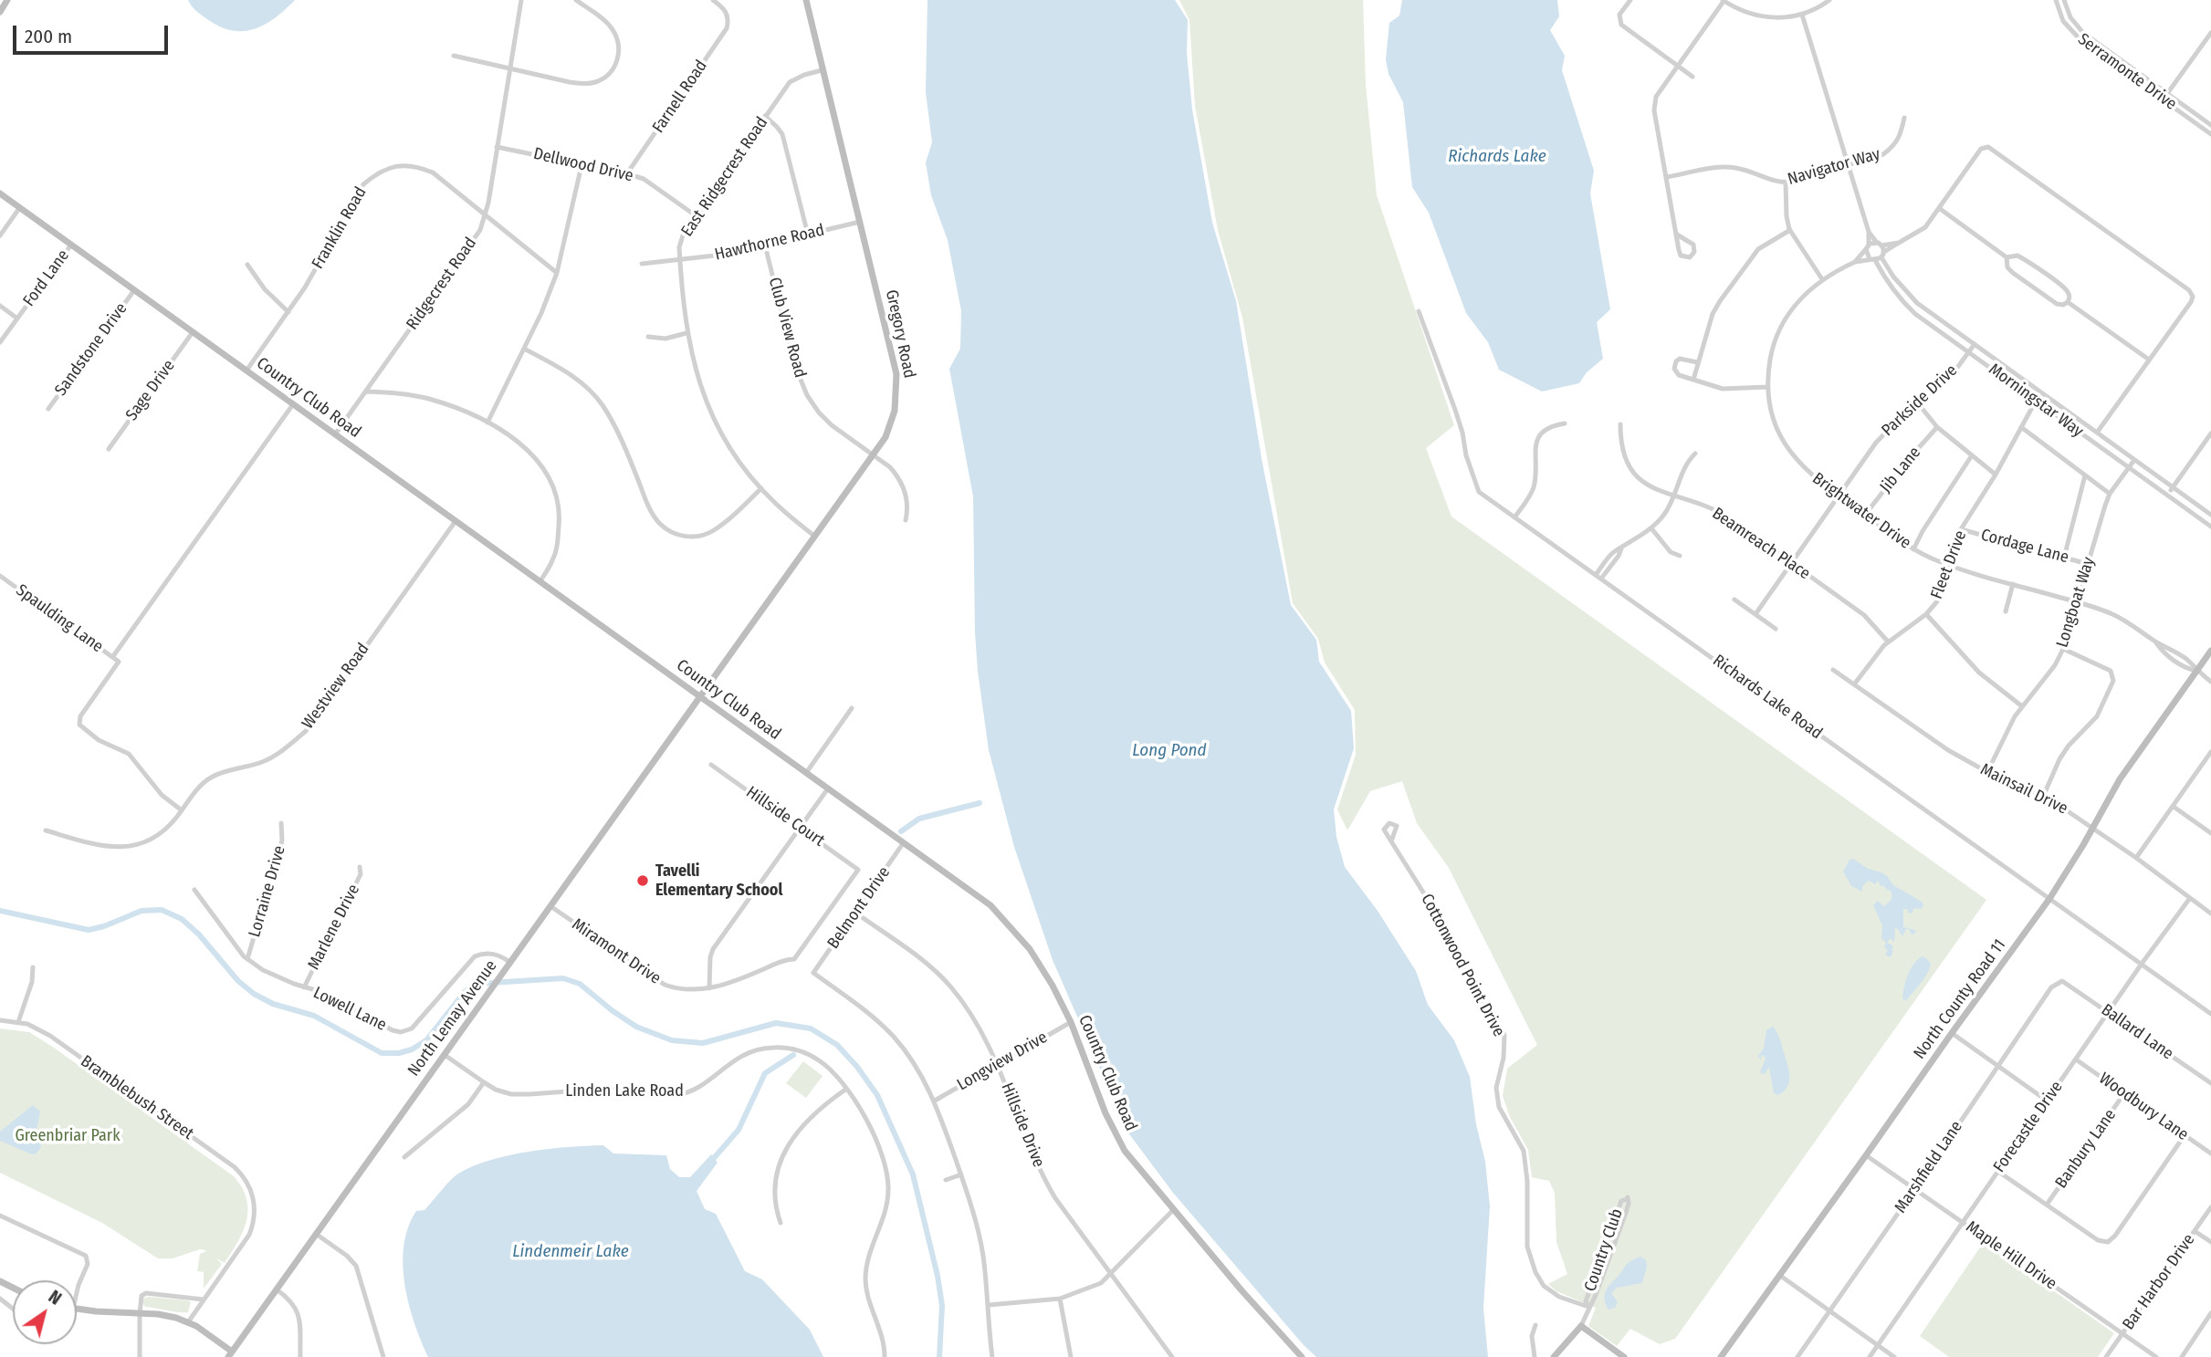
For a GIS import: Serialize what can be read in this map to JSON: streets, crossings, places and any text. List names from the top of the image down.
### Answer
{
  "streets": {
    "street": [
      "Serramonte Drive",
      "Farnell Road",
      "Dellwood Drive",
      "Navigator Way",
      "East Ridgecrest Road",
      "Franklin Road",
      "Hawthorne Road",
      "Ford Lane",
      "Ridgecrest Road",
      "Club View Road",
      "Gregory Road",
      "Sandstone Drive",
      "Sage Drive",
      "Country Club Road",
      "Parkside Drive",
      "Morningstar Way",
      "Jib Lane",
      "Brightwater Drive",
      "Beamreach Place",
      "Cordage Lane",
      "Fleet Drive",
      "Longboat Way",
      "Spaulding Lane",
      "Westview Road",
      "Richards Lake Road",
      "Mainsail Drive",
      "Hillside Court",
      "Lorraine Drive",
      "Belmont Drive",
      "Marlene Drive",
      "Miramont Drive",
      "Cottonwood Point Drive",
      "North County Road 11",
      "Lowell Lane",
      "North Lemay Avenue",
      "Ballard Lane",
      "Longview Drive",
      "Linden Lake Road",
      "Bramblebush Street",
      "Woodbury Lane",
      "Hillside Drive",
      "Forecastle Drive",
      "Banbury Lane",
      "Marshfield Lane",
      "Country Club",
      "Maple Hill Drive",
      "Bar Harbor Drive"
    ]
  },
  "crossings": [
    ["Farnell Road", "Dellwood Drive"],
    ["Dellwood Drive", "East Ridgecrest Road"],
    ["Dellwood Drive", "Ridgecrest Road"],
    ["East Ridgecrest Road", "Hawthorne Road"],
    ["East Ridgecrest Road", "Gregory Road"],
    ["Franklin Road", "Ridgecrest Road"],
    ["Franklin Road", "Country Club Road"],
    ["Hawthorne Road", "Club View Road"],
    ["Hawthorne Road", "Gregory Road"],
    ["Ford Lane", "Country Club Road"],
    ["Ridgecrest Road", "Country Club Road"],
    ["Club View Road", "Gregory Road"],
    ["Gregory Road", "Country Club Road"],
    ["Gregory Road", "North Lemay Avenue"],
    ["Sandstone Drive", "Country Club Road"],
    ["Sage Drive", "Country Club Road"],
    ["Country Club Road", "Westview Road"],
    ["Country Club Road", "Belmont Drive"],
    ["Country Club Road", "North Lemay Avenue"],
    ["Country Club Road", "Longview Drive"],
    ["Parkside Drive", "Morningstar Way"],
    ["Parkside Drive", "Brightwater Drive"],
    ["Parkside Drive", "Beamreach Place"],
    ["Morningstar Way", "Fleet Drive"],
    ["Morningstar Way", "Longboat Way"],
    ["Jib Lane", "Brightwater Drive"],
    ["Brightwater Drive", "Fleet Drive"],
    ["Brightwater Drive", "Longboat Way"],
    ["Brightwater Drive", "North County Road 11"],
    ["Beamreach Place", "Fleet Drive"],
    ["Cordage Lane", "Fleet Drive"],
    ["Cordage Lane", "Longboat Way"],
    ["Fleet Drive", "Mainsail Drive"],
    ["Longboat Way", "Mainsail Drive"],
    ["Spaulding Lane", "Westview Road"],
    ["Richards Lake Road", "North County Road 11"],
    ["Richards Lake Road", "Forecastle Drive"],
    ["Mainsail Drive", "North County Road 11"],
    ["Mainsail Drive", "Forecastle Drive"],
    ["Hillside Court", "Miramont Drive"],
    ["Lorraine Drive", "Lowell Lane"],
    ["Belmont Drive", "Longview Drive"],
    ["Belmont Drive", "Hillside Drive"],
    ["Marlene Drive", "Lowell Lane"],
    ["Miramont Drive", "North Lemay Avenue"],
    ["Cottonwood Point Drive", "Country Club"],
    ["North County Road 11", "Maple Hill Drive"],
    ["Lowell Lane", "North Lemay Avenue"],
    ["North Lemay Avenue", "Linden Lake Road"],
    ["Ballard Lane", "Forecastle Drive"],
    ["Ballard Lane", "Marshfield Lane"],
    ["Longview Drive", "Hillside Drive"],
    ["Woodbury Lane", "Forecastle Drive"],
    ["Woodbury Lane", "Banbury Lane"],
    ["Forecastle Drive", "Maple Hill Drive"],
    ["Marshfield Lane", "Maple Hill Drive"],
    ["Maple Hill Drive", "Bar Harbor Drive"]
  ],
  "water": ["Richards Lake", "Long Pond", "Lindenmeir Lake"],
  "parks": ["Greenbriar Park"],
  "places": ["Tavelli Elementary School"],
  "scale_bar": "200 m",
  "north": "top right"
}
